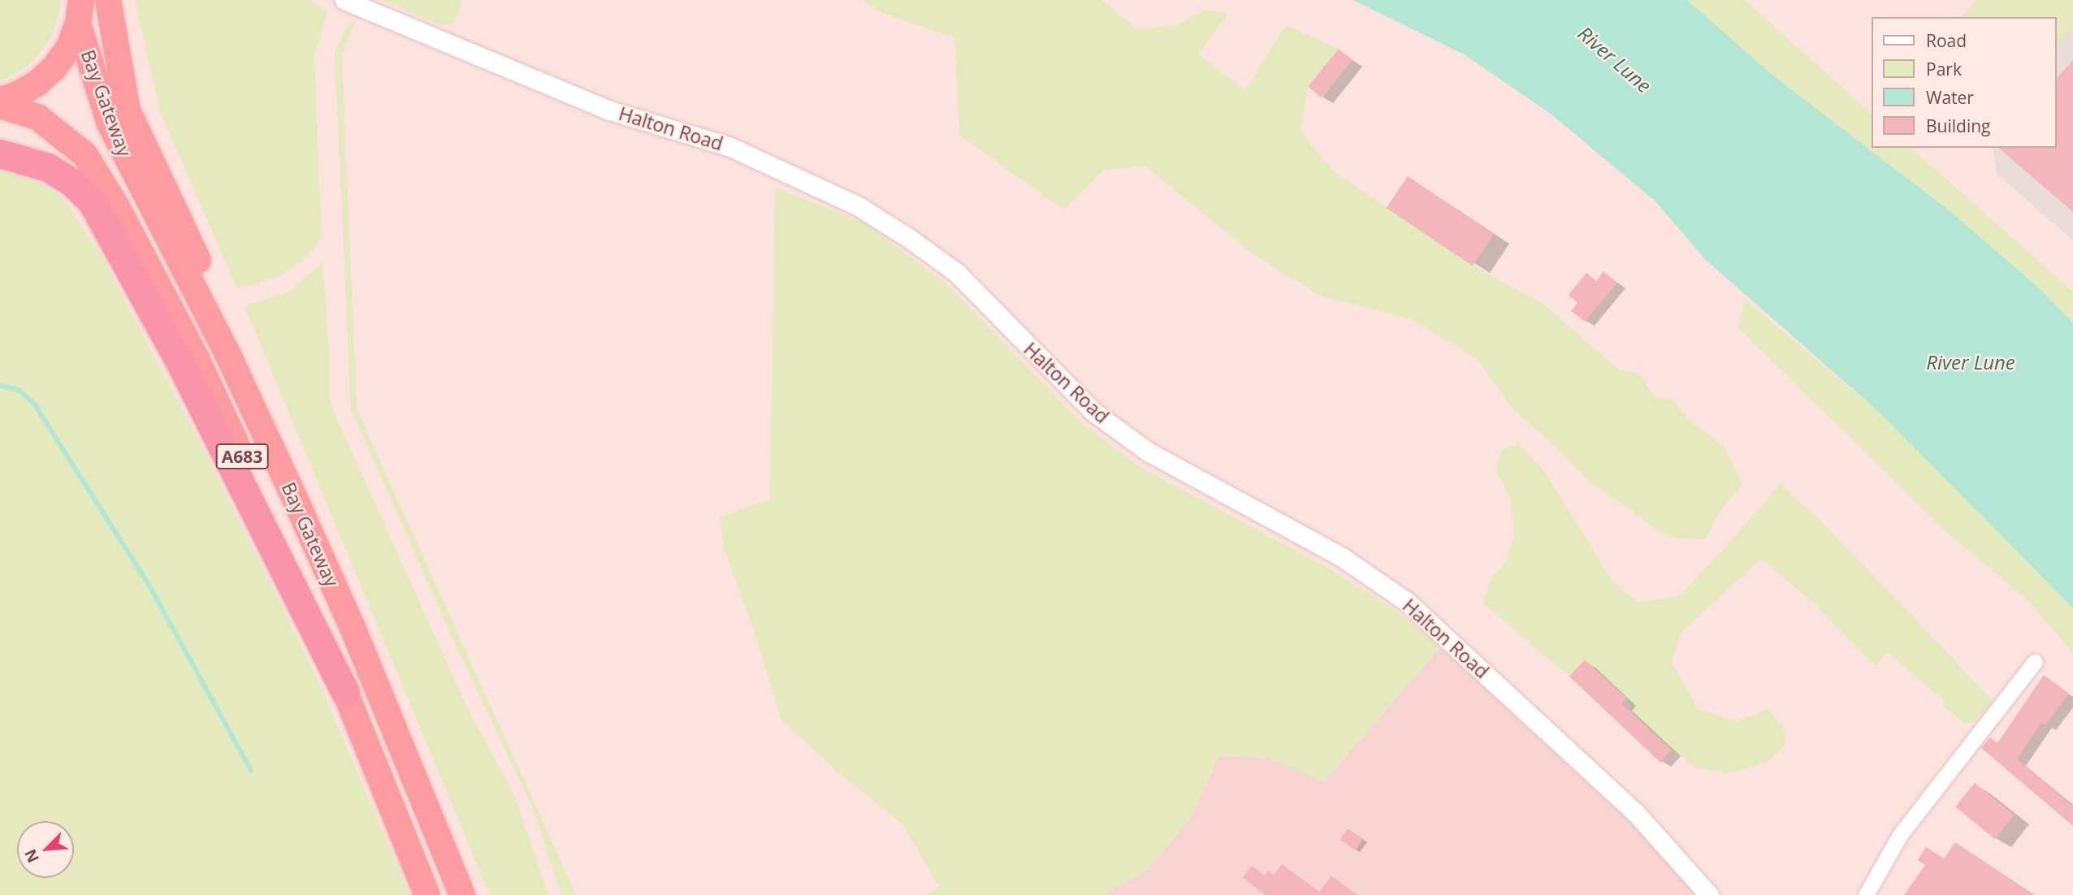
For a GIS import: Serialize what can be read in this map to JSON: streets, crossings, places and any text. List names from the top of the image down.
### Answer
{
  "streets": {
    "highway": ["Bay Gateway", "A683"],
    "street": ["Halton Road"]
  },
  "water": ["River Lune"],
  "legend": [
    "Road",
    "Park",
    "Water",
    "Building"
  ],
  "north": "bottom left"
}
